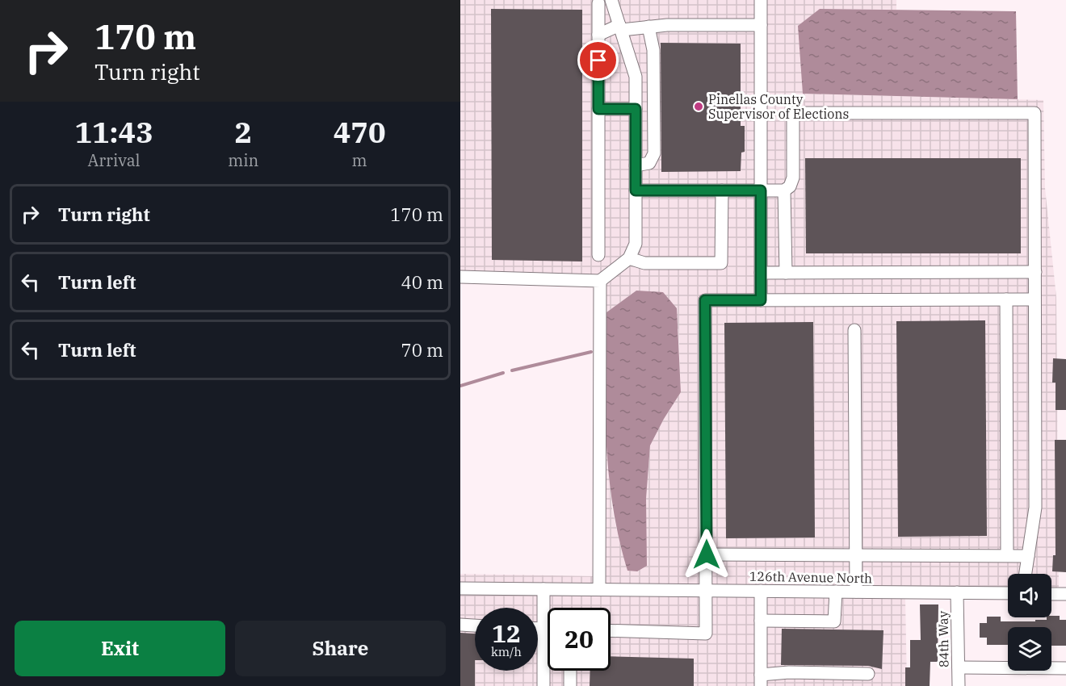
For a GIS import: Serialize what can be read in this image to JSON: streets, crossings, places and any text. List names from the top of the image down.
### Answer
{
  "streets": {
    "street": ["126th Avenue North", "84th Way"]
  },
  "crossings": [
    ["126th Avenue North", "84th Way"]
  ],
  "places": ["Pinellas County Supervisor of Elections"],
  "page": {
    "turn": ["170 m", "Turn right"],
    "eta": [
      "11:43",
      "Arrival",
      "2",
      "min",
      "470",
      "m"
    ],
    "list": [
      {
        "name": "Turn right",
        "value": "170 m"
      },
      {
        "name": "Turn left",
        "value": "40 m"
      },
      {
        "name": "Turn left",
        "value": "70 m"
      }
    ],
    "speed": "12 km/h",
    "limit": "20",
    "buttons": ["Exit", "Share"]
  }
}
